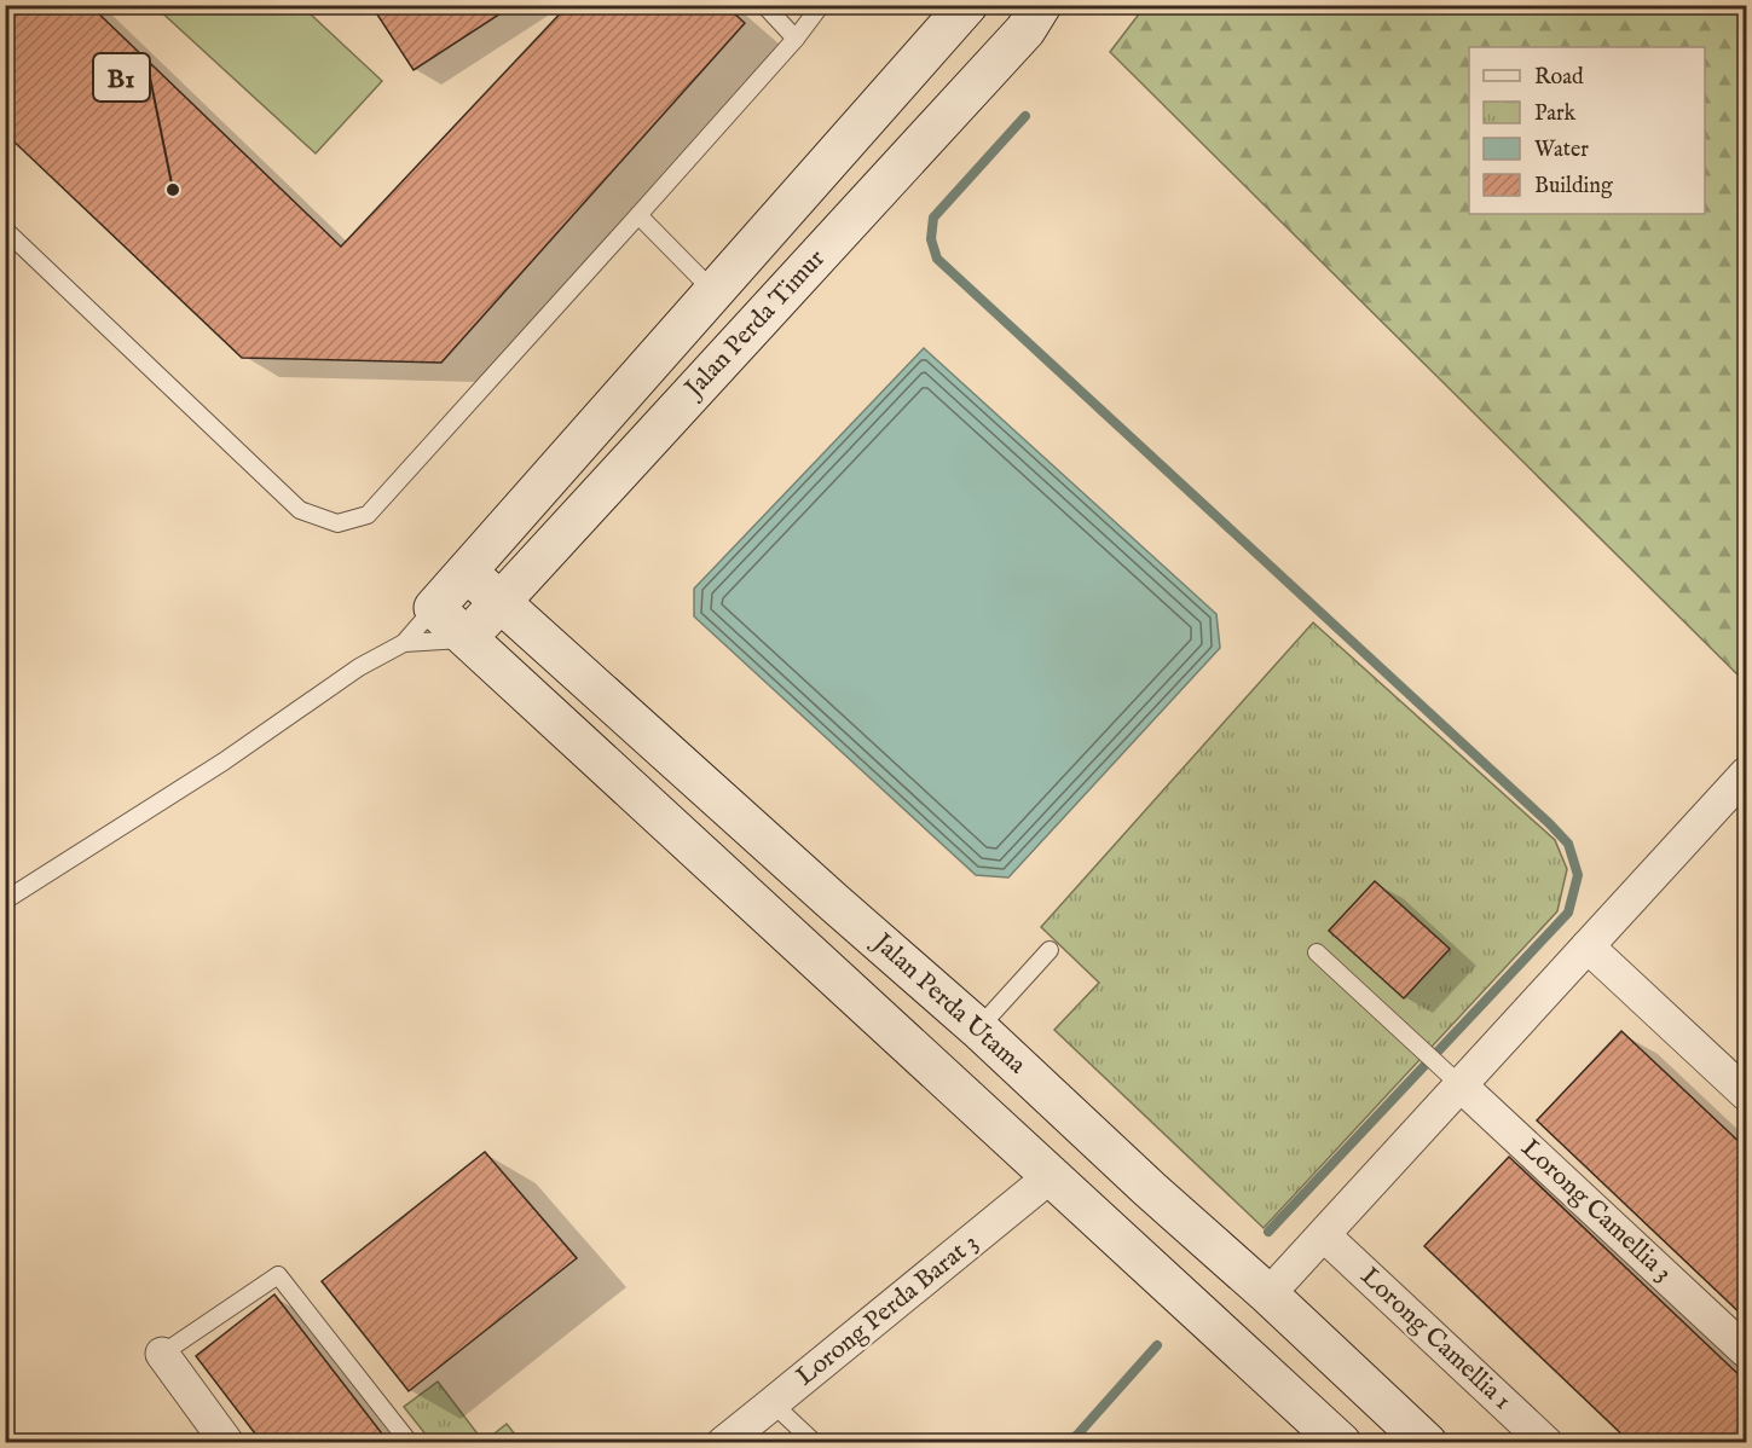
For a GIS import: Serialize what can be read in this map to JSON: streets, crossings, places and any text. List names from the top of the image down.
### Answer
{
  "streets": {
    "street": [
      "Jalan Perda Timur",
      "Jalan Perda Utama",
      "Lorong Camellia 3",
      "Lorong Perda Barat 3",
      "Lorong Camellia 1"
    ]
  },
  "crossings": [
    ["Jalan Perda Timur", "Jalan Perda Utama"]
  ],
  "places": ["B1"],
  "legend": [
    "Road",
    "Park",
    "Water",
    "Building"
  ]
}
